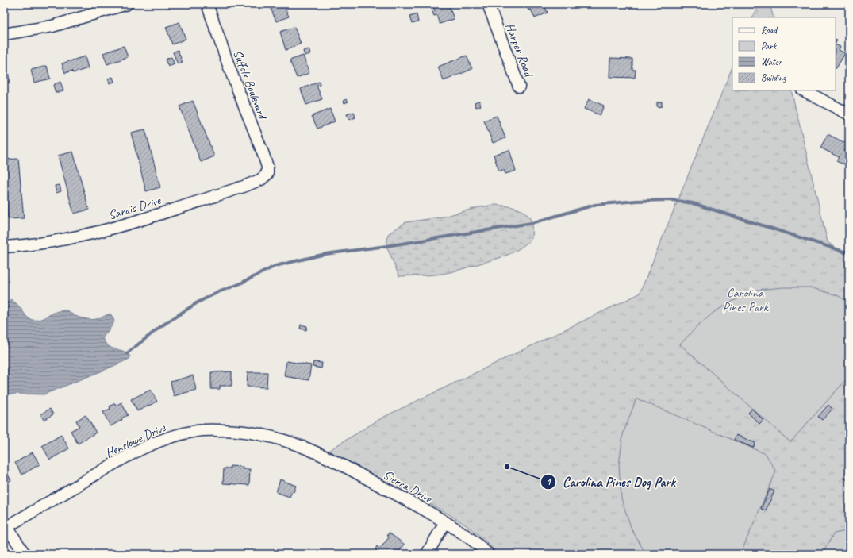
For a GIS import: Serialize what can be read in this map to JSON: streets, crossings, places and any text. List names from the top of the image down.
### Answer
{
  "streets": {
    "street": [
      "Harper Road",
      "Suffolk Boulevard",
      "Sardis Drive",
      "Henslowe Drive",
      "Sierra Drive"
    ]
  },
  "crossings": [
    ["Suffolk Boulevard", "Sardis Drive"],
    ["Henslowe Drive", "Sierra Drive"]
  ],
  "parks": ["Carolina Pines Park"],
  "places": ["Carolina Pines Dog Park"],
  "legend": [
    "Road",
    "Park",
    "Water",
    "Building"
  ]
}
